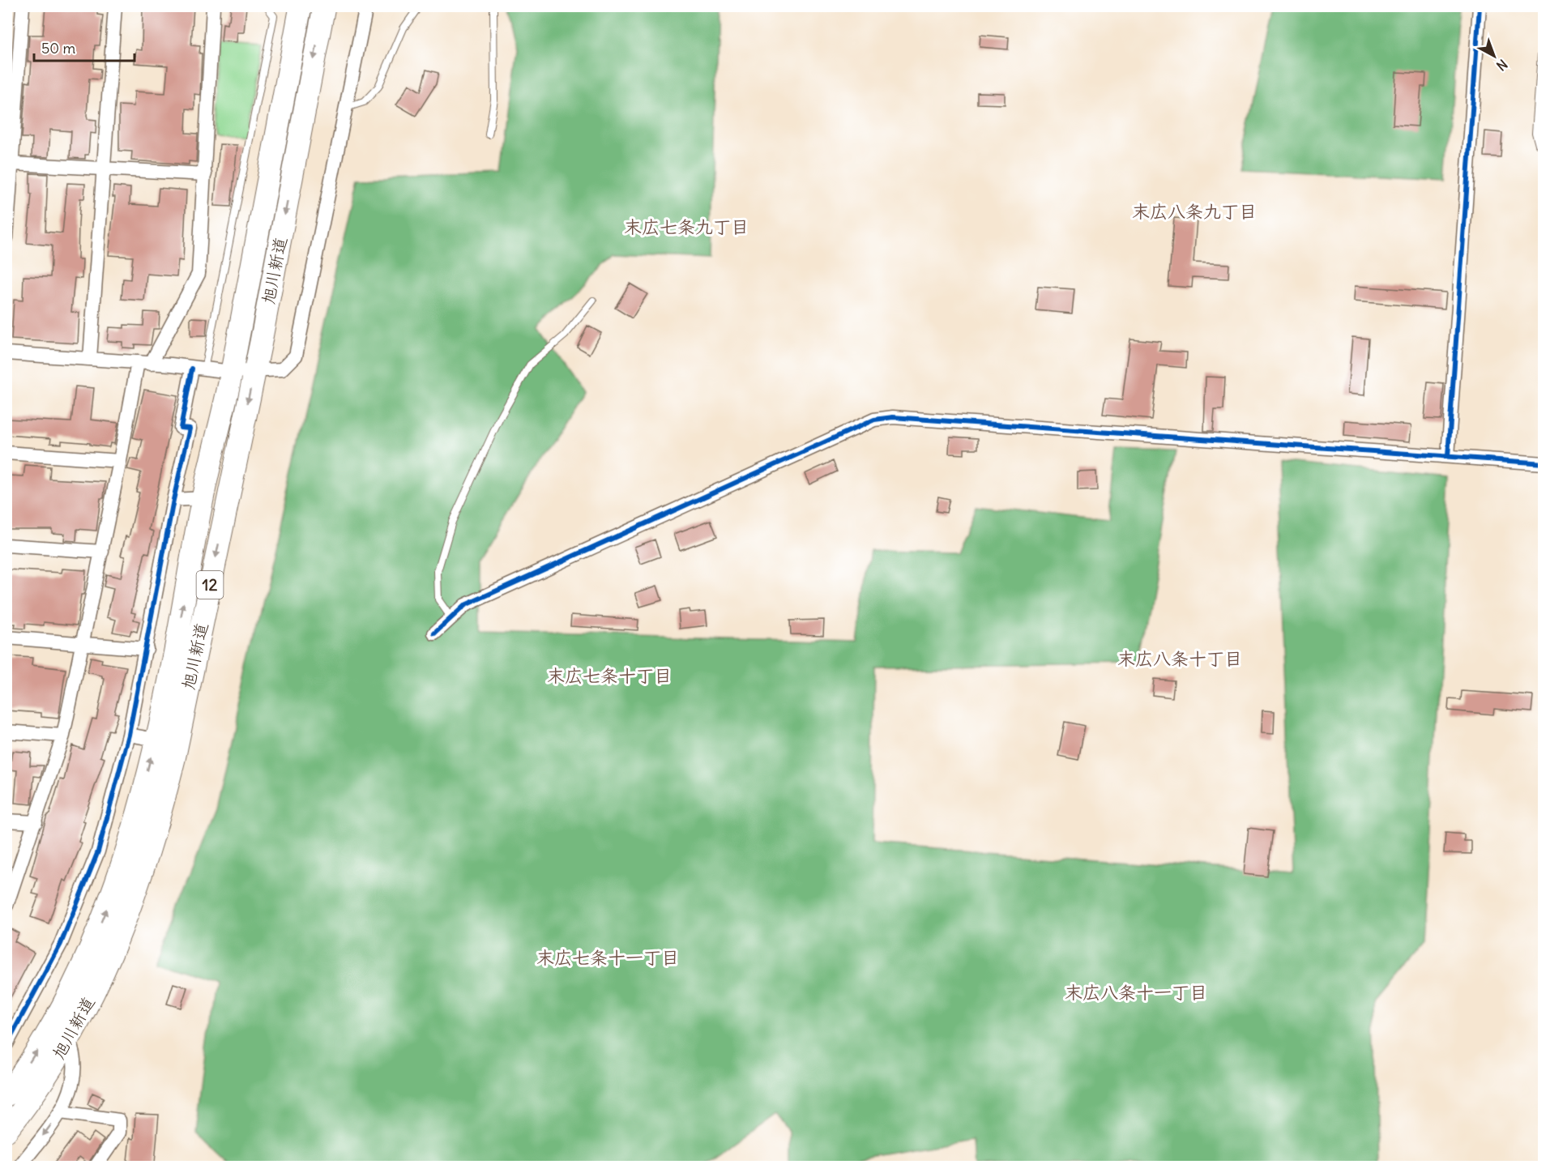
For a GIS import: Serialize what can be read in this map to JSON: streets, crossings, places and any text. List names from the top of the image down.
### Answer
{
  "streets": {
    "highway": ["旭川新道", "12"]
  },
  "districts": [
    "末広八条九丁目",
    "末広七条九丁目",
    "末広八条十丁目",
    "末広七条十丁目",
    "末広七条十一丁目",
    "末広八条十一丁目"
  ],
  "scale_bar": "50 m",
  "north": "bottom right"
}
